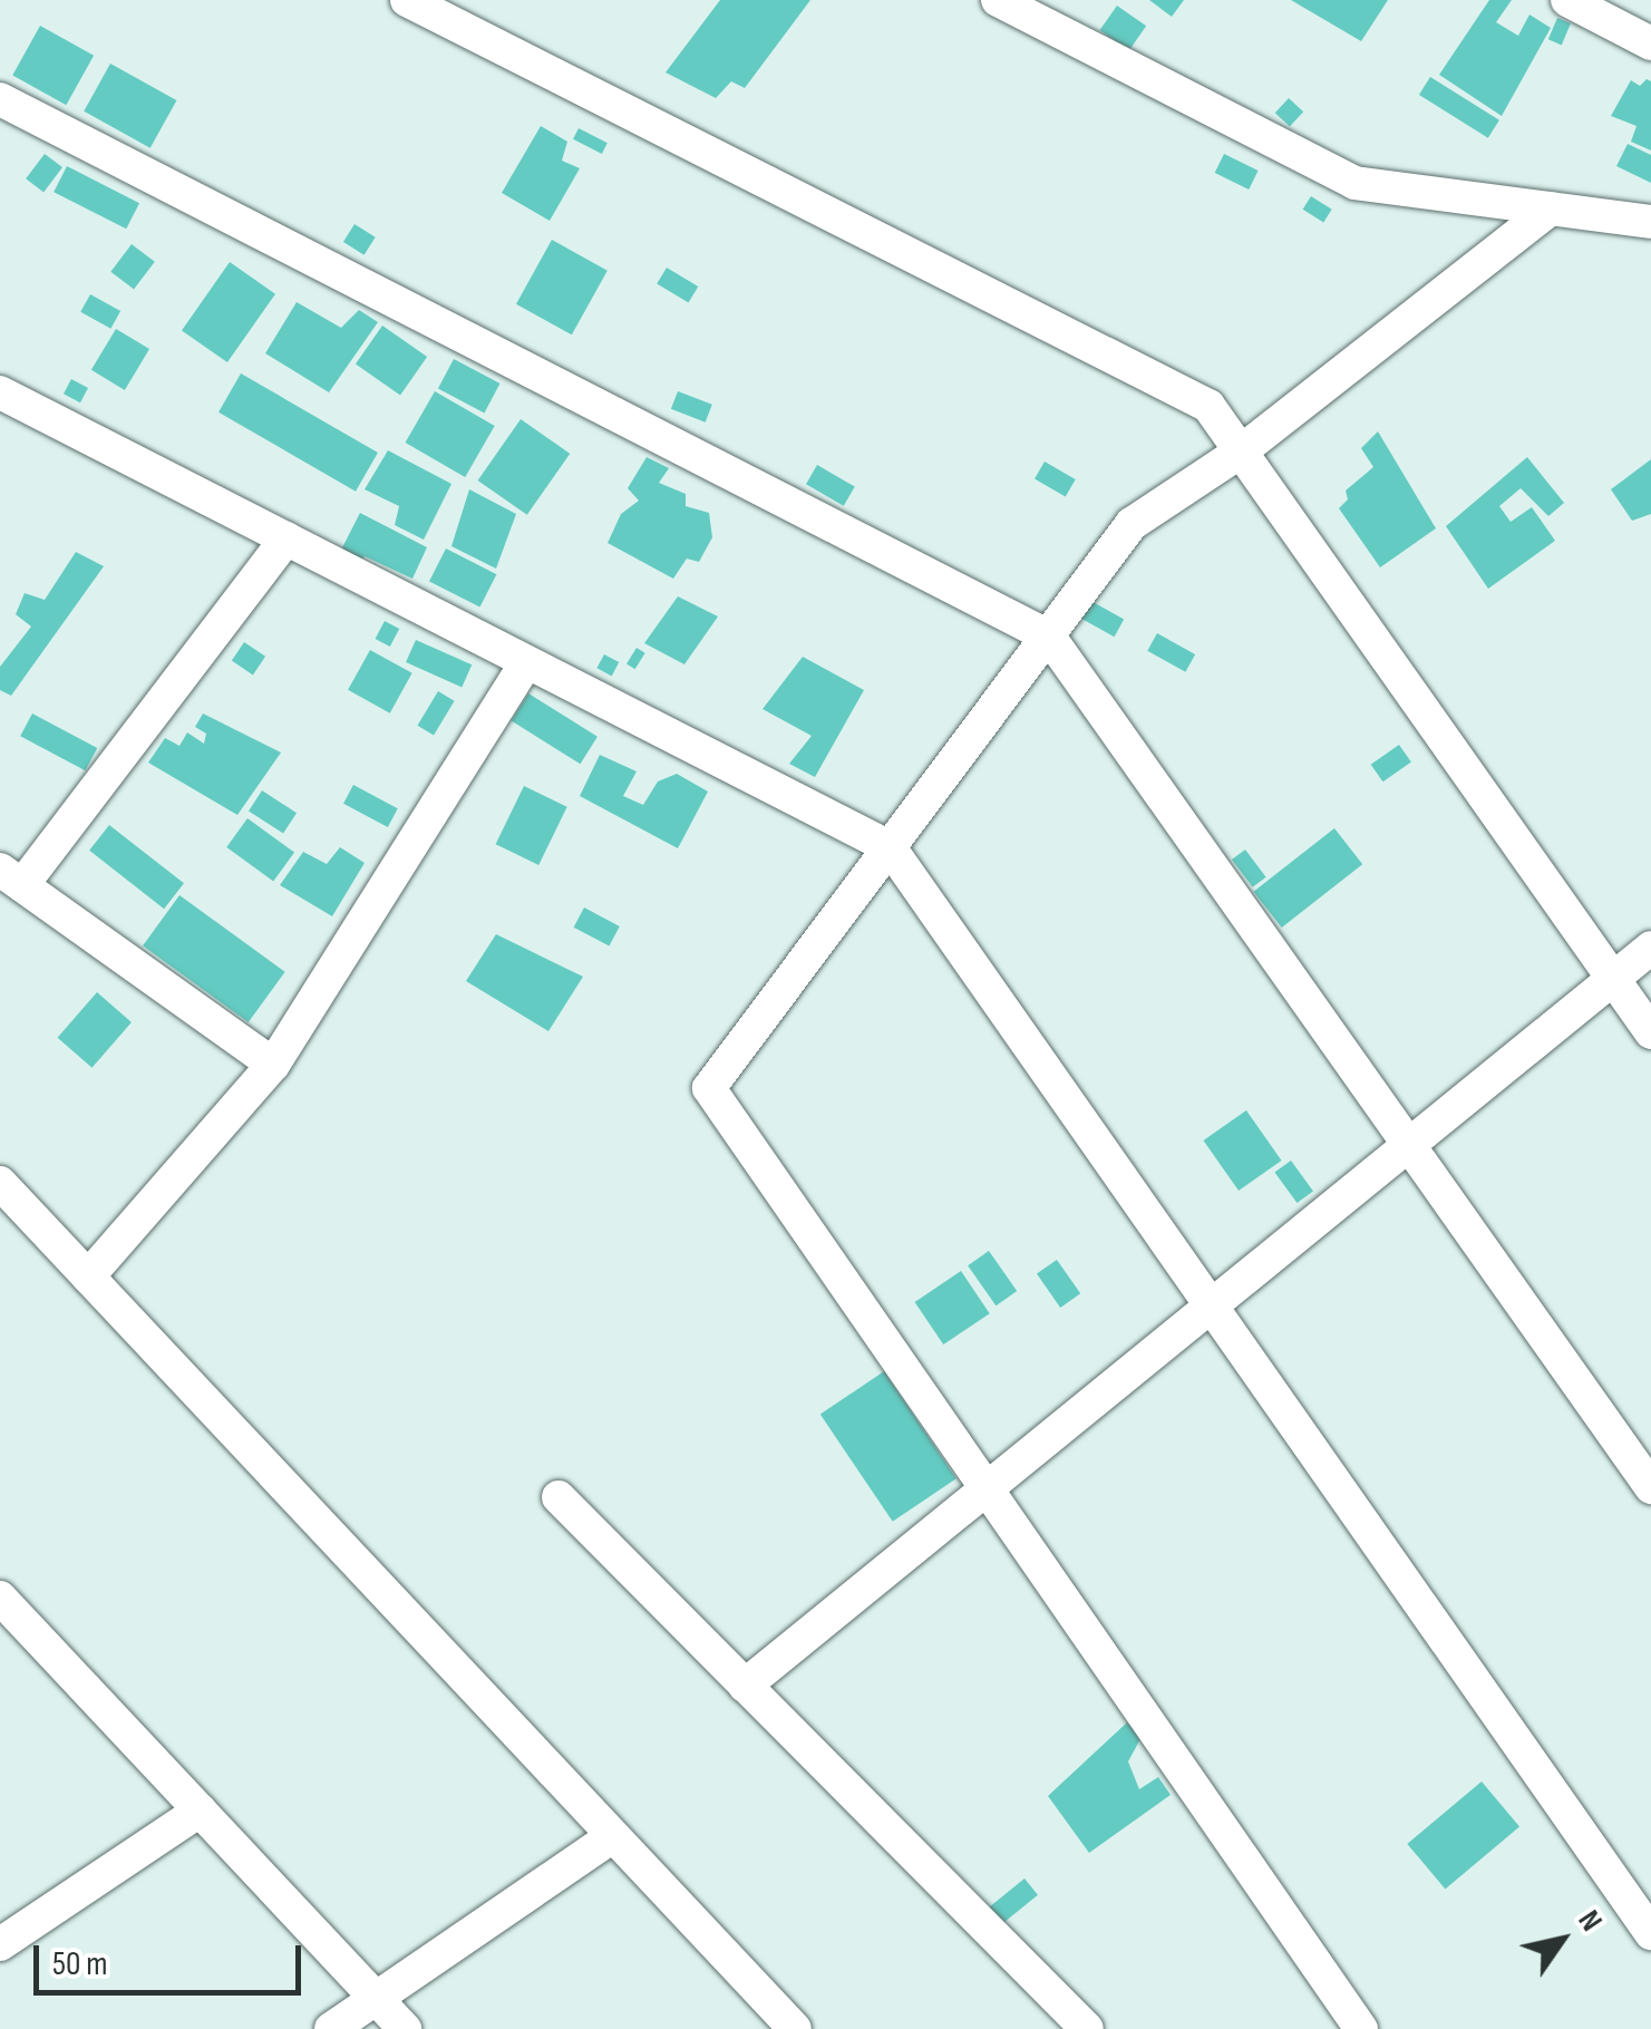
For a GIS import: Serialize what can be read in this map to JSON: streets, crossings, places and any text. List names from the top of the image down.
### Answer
{
  "scale_bar": "50 m",
  "north": "top right"
}
